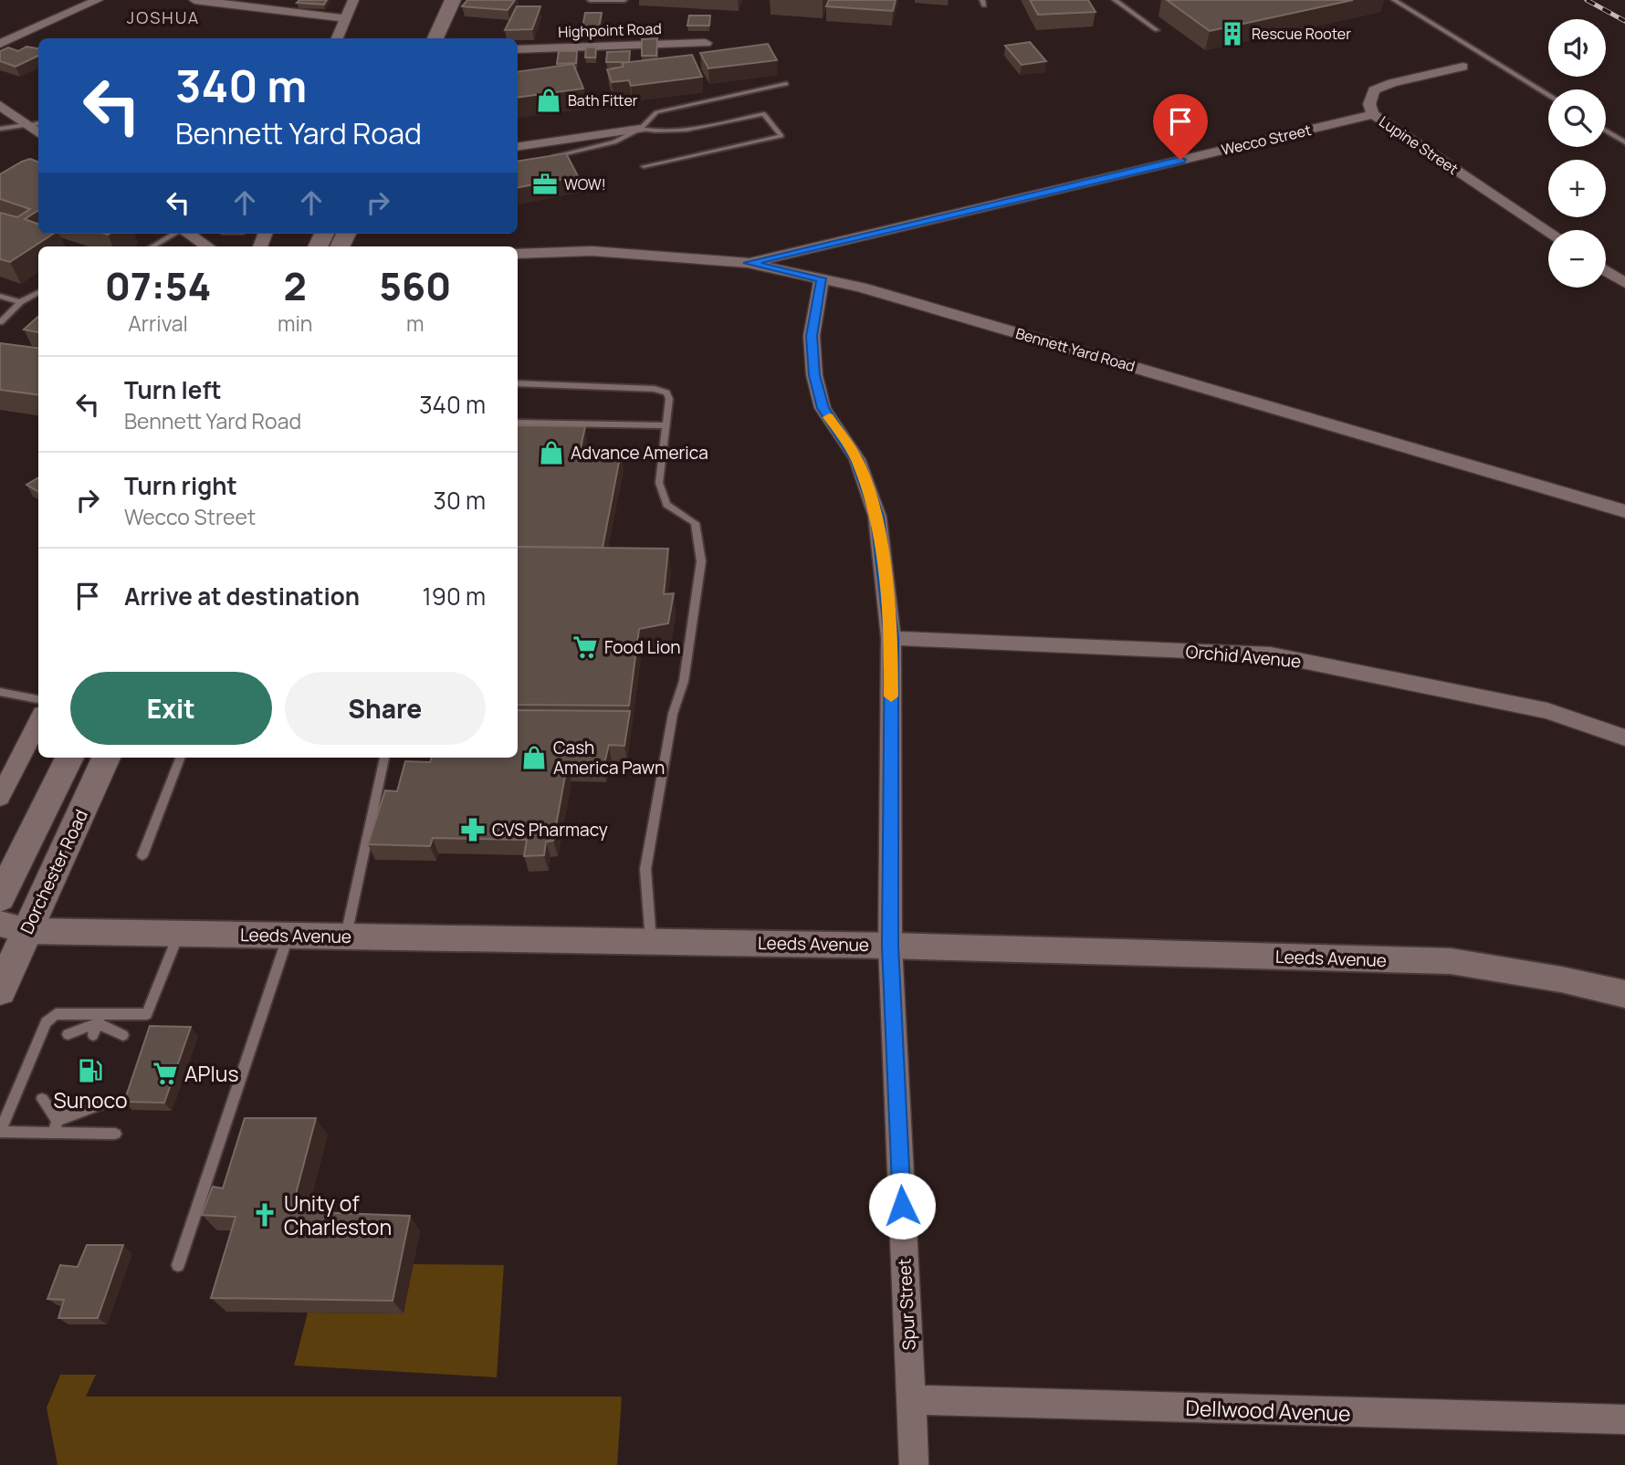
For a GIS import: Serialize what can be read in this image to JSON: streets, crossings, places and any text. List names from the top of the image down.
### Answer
{
  "streets": {
    "main road": ["Dorchester Road"],
    "street": [
      "Highpoint Road",
      "Wecco Street",
      "Lupine Street",
      "Bennett Yard Road",
      "Orchid Avenue",
      "Leeds Avenue",
      "Spur Street",
      "Dellwood Avenue"
    ]
  },
  "crossings": [
    ["Wecco Street", "Lupine Street"],
    ["Wecco Street", "Bennett Yard Road"],
    ["Bennett Yard Road", "Spur Street"],
    ["Orchid Avenue", "Spur Street"],
    ["Dorchester Road", "Leeds Avenue"],
    ["Leeds Avenue", "Spur Street"],
    ["Spur Street", "Dellwood Avenue"]
  ],
  "districts": ["JOSHUA"],
  "places": {
    "building": ["Rescue Rooter"],
    "shop": ["Bath Fitter", "Advance America", "Cash America Pawn"],
    "office": ["WOW!"],
    "supermarket": ["Food Lion", "APlus"],
    "pharmacy": ["CVS Pharmacy"],
    "fuel station": ["Sunoco"],
    "church": ["Unity of Charleston"]
  },
  "page": {
    "map_buttons": ["+", "−"],
    "turn": ["340 m", "Bennett Yard Road"],
    "eta": [
      "07:54",
      "Arrival",
      "2",
      "min",
      "560",
      "m"
    ],
    "list": [
      {
        "name": "Turn left",
        "note": "Bennett Yard Road",
        "value": "340 m"
      },
      {
        "name": "Turn right",
        "note": "Wecco Street",
        "value": "30 m"
      },
      {
        "name": "Arrive at destination",
        "value": "190 m"
      }
    ],
    "buttons": ["Exit", "Share"]
  }
}
